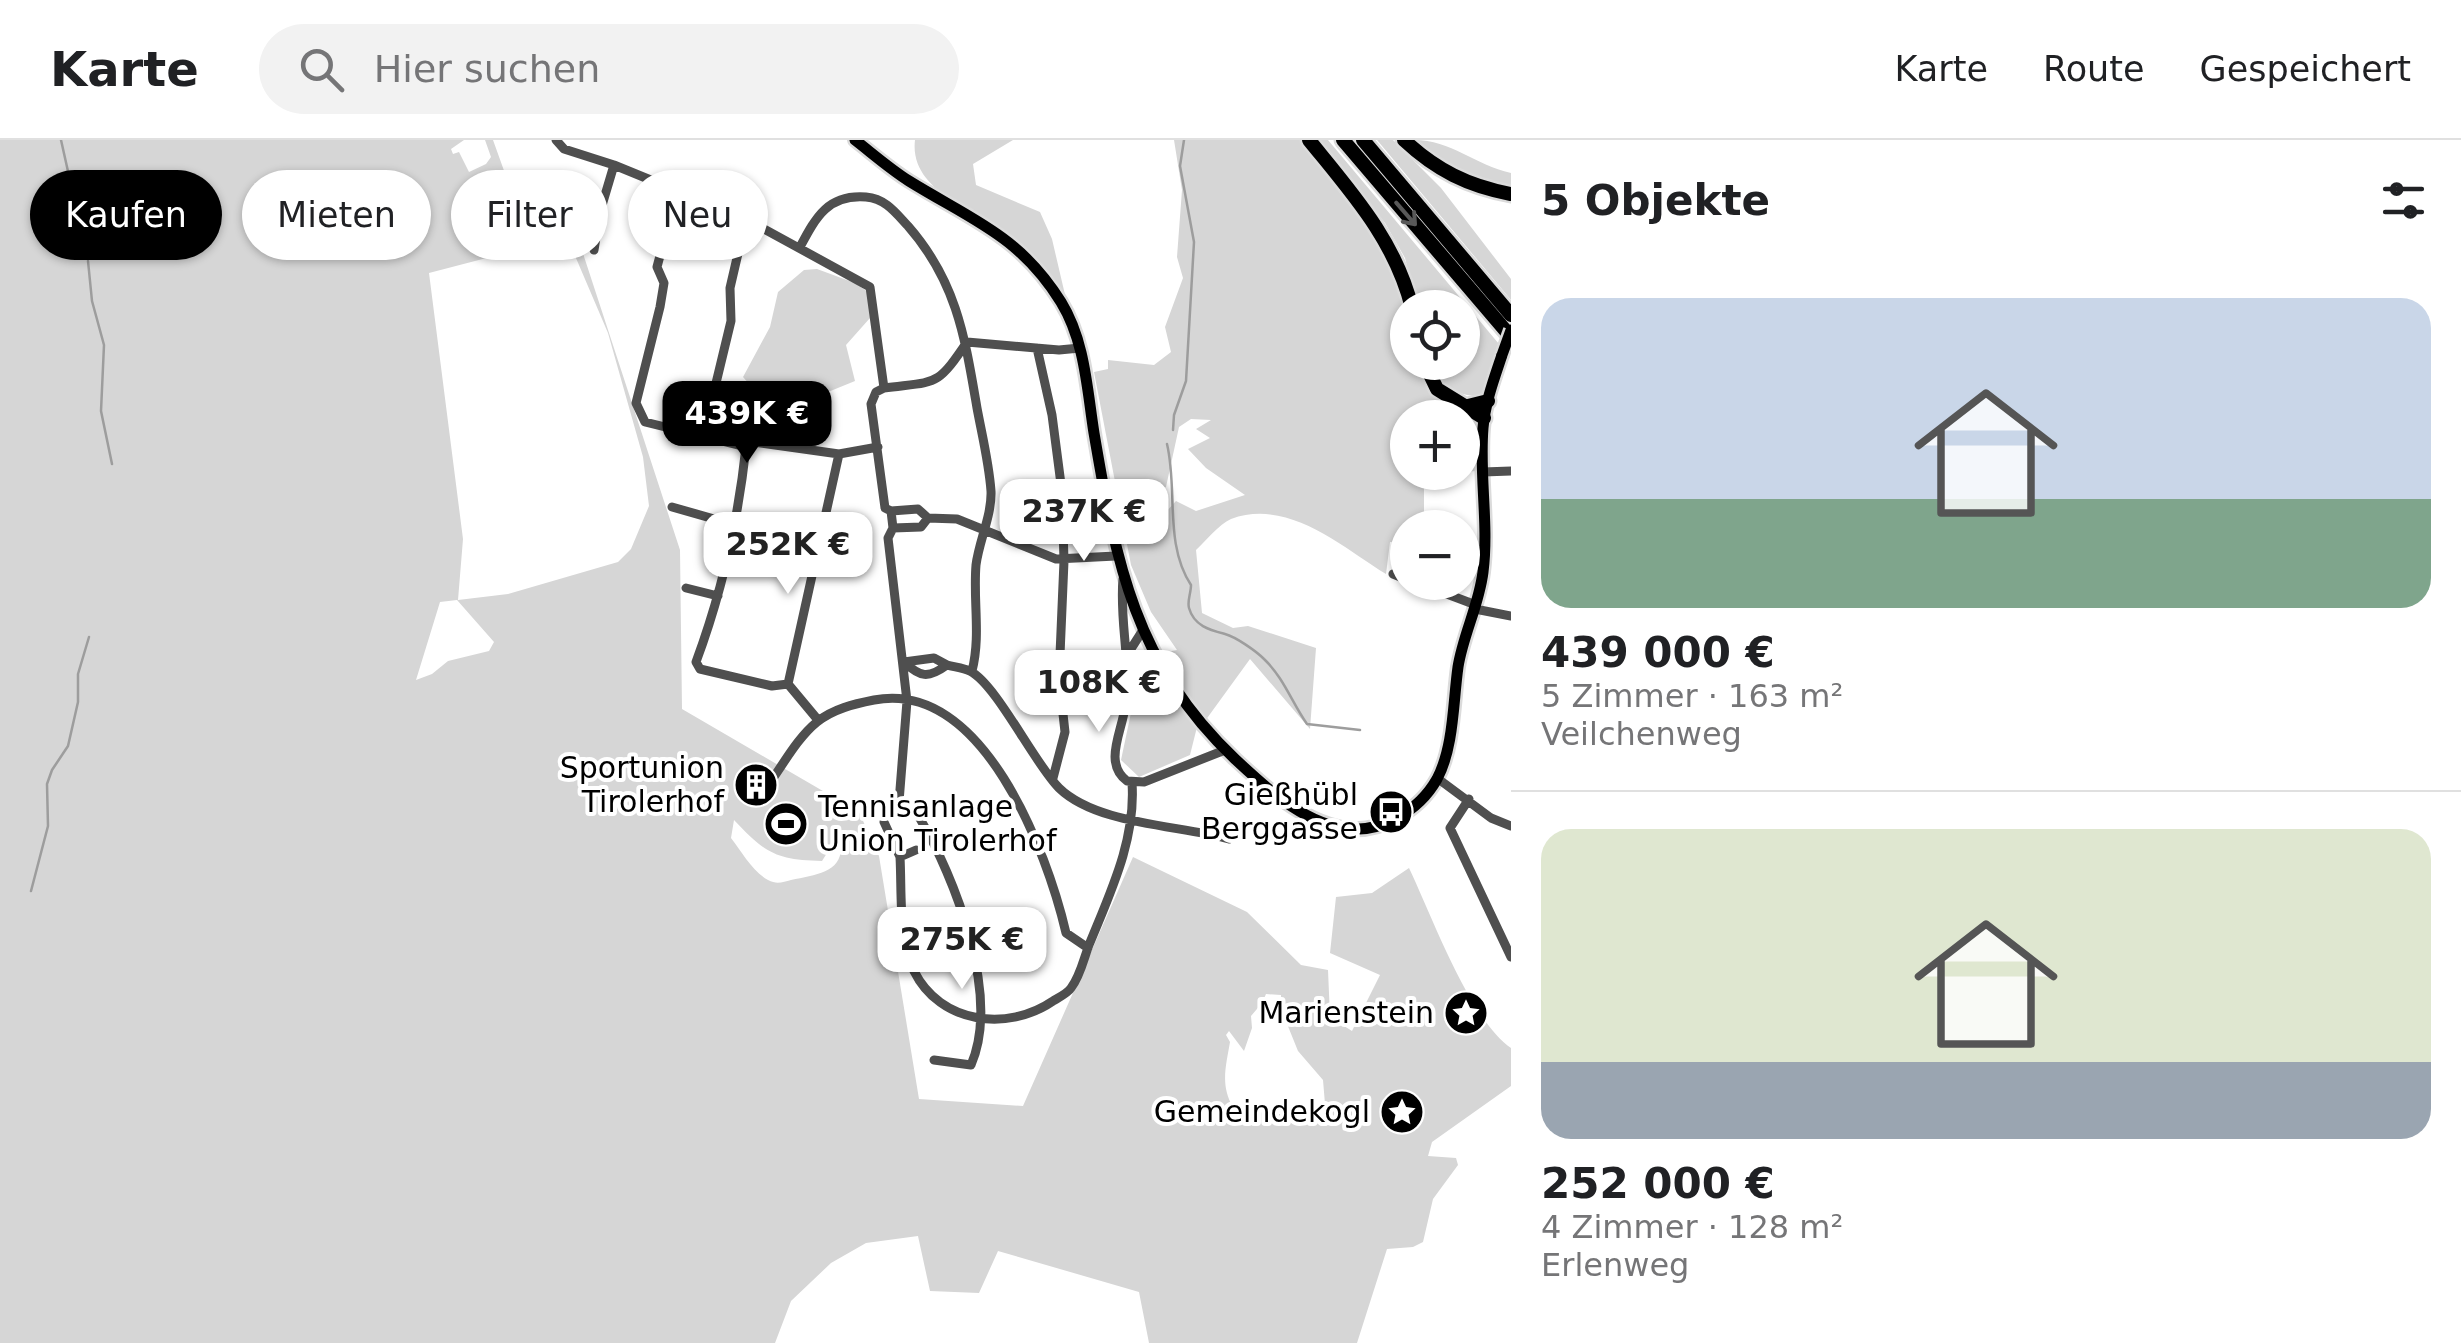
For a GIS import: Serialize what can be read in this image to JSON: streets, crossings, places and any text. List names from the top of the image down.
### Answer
{
  "places": {
    "building": ["Sportunion Tirolerhof"],
    "bus stop": ["Gießhübl Berggasse"],
    "sports": ["Tennisanlage Union Tirolerhof"],
    "place": ["Marienstein", "Gemeindekogl"]
  },
  "page": {
    "header": "Karte",
    "search": "Hier suchen",
    "nav": ["Karte", "Route", "Gespeichert"],
    "heading": "5 Objekte",
    "chip": [
      "Kaufen",
      "Mieten",
      "Filter",
      "Neu"
    ],
    "list": [
      {
        "name": "439 000 €",
        "note": "5 Zimmer · 163 m² · Veilchenweg"
      },
      {
        "name": "252 000 €",
        "note": "4 Zimmer · 128 m² · Erlenweg"
      }
    ],
    "map_buttons": ["+", "−"],
    "price": [
      "439K €",
      "237K €",
      "252K €",
      "108K €",
      "275K €"
    ]
  }
}
